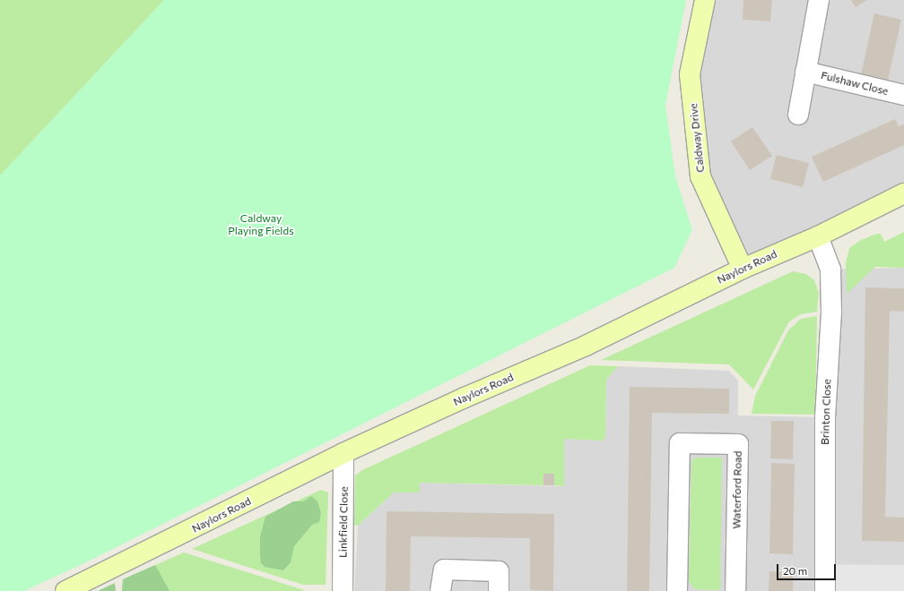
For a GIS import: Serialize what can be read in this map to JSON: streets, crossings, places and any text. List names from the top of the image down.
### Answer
{
  "streets": {
    "street": [
      "Fulshaw Close",
      "Caldway Drive",
      "Naylors Road",
      "Brinton Close",
      "Waterford Road",
      "Linkfield Close"
    ]
  },
  "crossings": [
    ["Caldway Drive", "Naylors Road"],
    ["Naylors Road", "Brinton Close"],
    ["Naylors Road", "Linkfield Close"]
  ],
  "parks": ["Caldway Playing Fields"],
  "scale_bar": "20 m"
}
